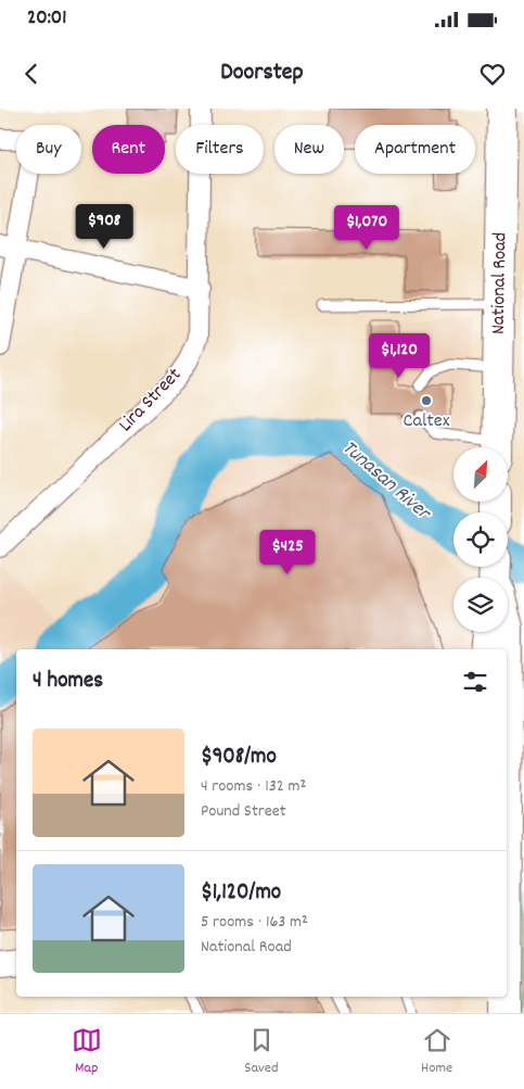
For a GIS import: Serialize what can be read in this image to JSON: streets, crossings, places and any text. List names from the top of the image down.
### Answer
{
  "streets": {
    "highway": ["National Road"],
    "street": ["Lira Street"]
  },
  "water": ["Tunasan River"],
  "places": ["Caltex"],
  "north": "top right",
  "page": {
    "status": "20:01",
    "header": "Doorstep",
    "chip": [
      "Buy",
      "Rent",
      "Filters",
      "New",
      "Apartment"
    ],
    "price": [
      "$908",
      "$1,070",
      "$1,120",
      "$425"
    ],
    "heading": "4 homes",
    "list": [
      {
        "name": "$908/mo",
        "note": "4 rooms · 132 m² · Pound Street"
      },
      {
        "name": "$1,120/mo",
        "note": "5 rooms · 163 m² · National Road"
      }
    ],
    "tabs": ["Map", "Saved", "Home"]
  }
}
